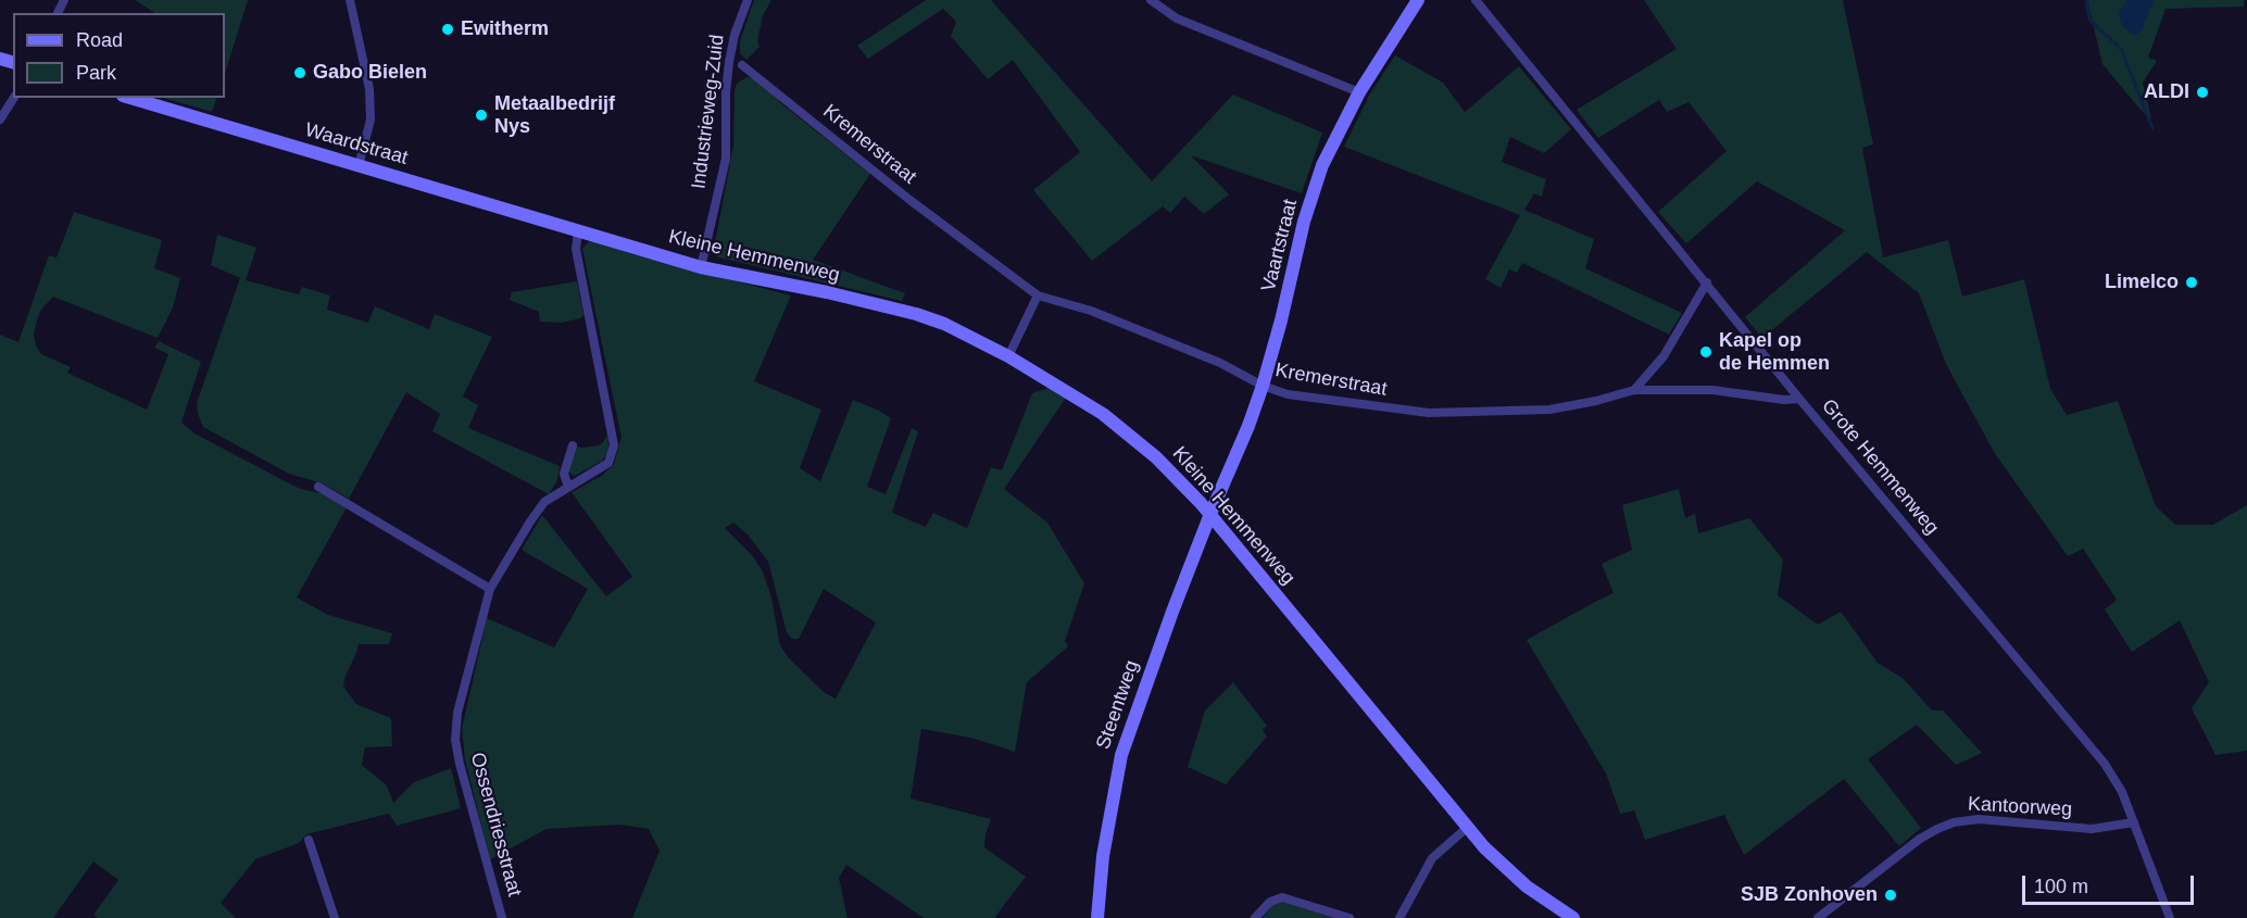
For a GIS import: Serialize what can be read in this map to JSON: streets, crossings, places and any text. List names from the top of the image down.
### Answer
{
  "streets": {
    "street": [
      "Industrieweg-Zuid",
      "Waardstraat",
      "Kremerstraat",
      "Vaartstraat",
      "Kleine Hemmenweg",
      "Grote Hemmenweg",
      "Steentweg",
      "Kantoorweg",
      "Ossendriesstraat"
    ]
  },
  "crossings": [
    ["Industrieweg-Zuid", "Kleine Hemmenweg"],
    ["Waardstraat", "Kleine Hemmenweg"],
    ["Waardstraat", "Ossendriesstraat"],
    ["Kremerstraat", "Vaartstraat"],
    ["Kremerstraat", "Grote Hemmenweg"],
    ["Vaartstraat", "Kleine Hemmenweg"],
    ["Vaartstraat", "Steentweg"],
    ["Kleine Hemmenweg", "Steentweg"],
    ["Kleine Hemmenweg", "Ossendriesstraat"],
    ["Grote Hemmenweg", "Kantoorweg"]
  ],
  "places": [
    "Ewitherm",
    "Gabo Bielen",
    "ALDI",
    "Metaalbedrijf Nys",
    "Limelco",
    "Kapel op de Hemmen",
    "SJB Zonhoven"
  ],
  "legend": ["Road", "Park"],
  "scale_bar": "100 m"
}
